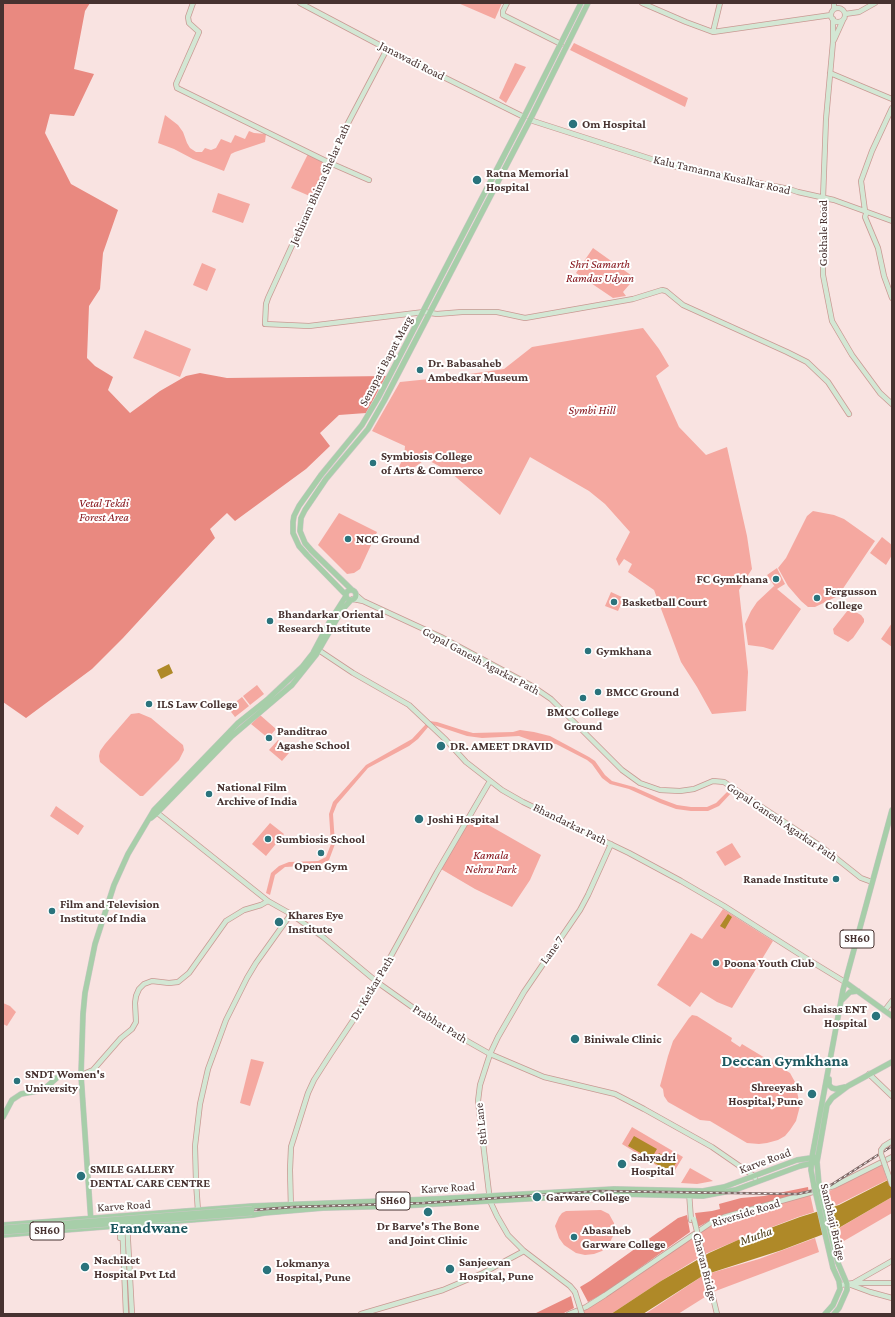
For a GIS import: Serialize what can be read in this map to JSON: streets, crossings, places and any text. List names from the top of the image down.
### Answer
{
  "streets": {
    "main road": [
      "Senapati Bapat Marg",
      "SH60",
      "Karve Road",
      "Sambhaji Bridge"
    ],
    "street": [
      "Janawadi Road",
      "Kalu Tamanna Kusalkar Road",
      "Jethiram Bhima Shelar Path",
      "Gokhale Road",
      "Gopal Ganesh Agarkar Path",
      "Bhandarkar Path",
      "Lane 7",
      "Dr. Ketkar Path",
      "Prabhat Path",
      "8th Lane",
      "Riverside Road",
      "Chavan Bridge"
    ]
  },
  "crossings": [
    ["Janawadi Road", "Jethiram Bhima Shelar Path"],
    ["Janawadi Road", "Senapati Bapat Marg"],
    ["Kalu Tamanna Kusalkar Road", "Gokhale Road"],
    ["Kalu Tamanna Kusalkar Road", "Senapati Bapat Marg"],
    ["Jethiram Bhima Shelar Path", "Senapati Bapat Marg"],
    ["Senapati Bapat Marg", "Gopal Ganesh Agarkar Path"],
    ["Gopal Ganesh Agarkar Path", "SH60"],
    ["Bhandarkar Path", "SH60"],
    ["Bhandarkar Path", "Lane 7"],
    ["Bhandarkar Path", "Dr. Ketkar Path"],
    ["SH60", "Karve Road"],
    ["SH60", "Sambhaji Bridge"],
    ["Lane 7", "Prabhat Path"],
    ["Lane 7", "8th Lane"],
    ["Dr. Ketkar Path", "Prabhat Path"],
    ["Dr. Ketkar Path", "Karve Road"],
    ["Prabhat Path", "8th Lane"],
    ["Prabhat Path", "Karve Road"],
    ["8th Lane", "Karve Road"],
    ["Karve Road", "Sambhaji Bridge"],
    ["Karve Road", "Chavan Bridge"]
  ],
  "districts": ["Deccan Gymkhana", "Erandwane"],
  "water": ["Mutha"],
  "parks": [
    "Shri Samarth Ramdas Udyan",
    "Symbi Hill",
    "Vetal Tekdi Forest Area",
    "Kamala Nehru Park"
  ],
  "places": [
    "Om Hospital",
    "Ratna Memorial Hospital",
    "Dr. Babasaheb Ambedkar Museum",
    "Symbiosis College of Arts & Commerce",
    "NCC Ground",
    "FC Gymkhana",
    "Fergusson College",
    "Basketball Court",
    "Bhandarkar Oriental Research Institute",
    "Gymkhana",
    "BMCC Ground",
    "BMCC College Ground",
    "ILS Law College",
    "Panditrao Agashe School",
    "DR. AMEET DRAVID",
    "National Film Archive of India",
    "Joshi Hospital",
    "Sumbiosis School",
    "Open Gym",
    "Ranade Institute",
    "Film and Television Institute of India",
    "Khares Eye Institute",
    "Poona Youth Club",
    "Ghaisas ENT Hospital",
    "Biniwale Clinic",
    "SNDT Women's University",
    "Shreeyash Hospital, Pune",
    "Sahyadri Hospital",
    "SMILE GALLERY DENTAL CARE CENTRE",
    "Garware College",
    "Dr Barve's The Bone and Joint Clinic",
    "Abasaheb Garware College",
    "Nachiket Hospital Pvt Ltd",
    "Sanjeevan Hospital, Pune",
    "Lokmanya Hospital, Pune"
  ]
}
